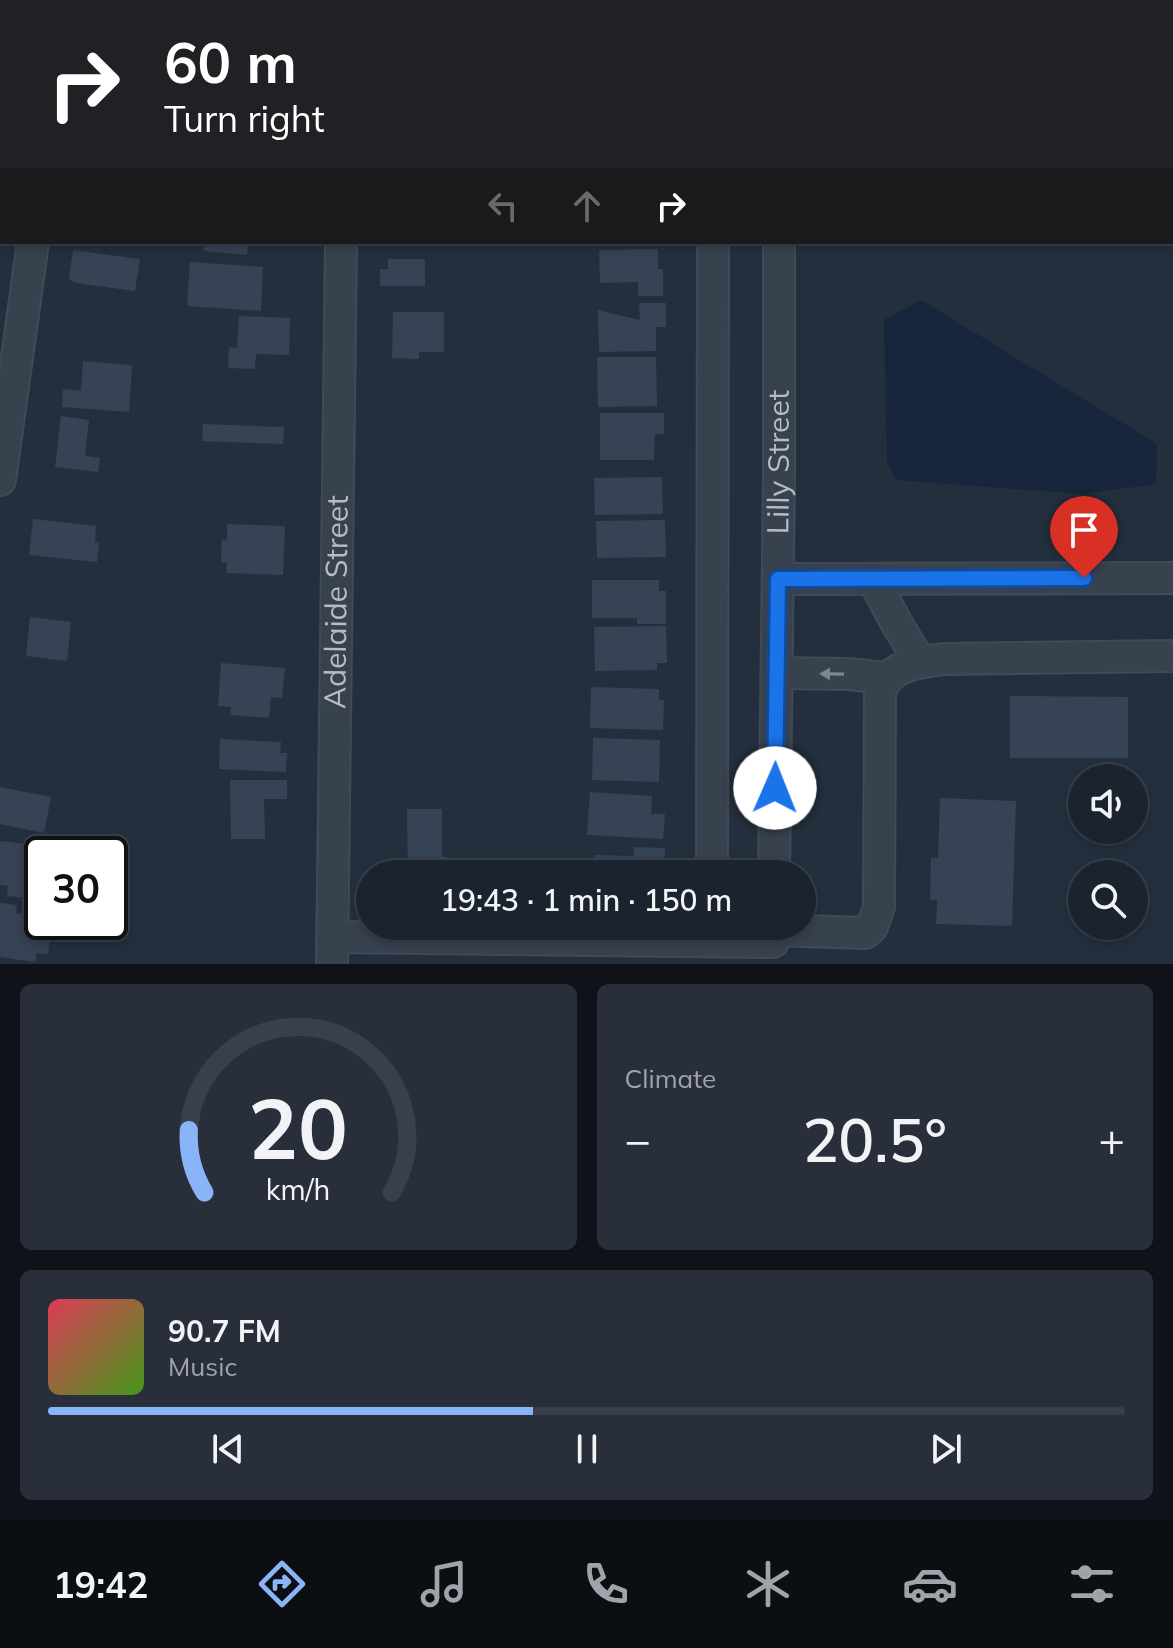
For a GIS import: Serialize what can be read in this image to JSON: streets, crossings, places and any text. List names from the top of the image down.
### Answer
{
  "streets": {
    "street": ["Lilly Street", "Adelaide Street"]
  },
  "page": {
    "turn": ["60 m", "Turn right"],
    "limit": "30",
    "trip": "19:43 · 1 min · 150 m",
    "tile": "Climate",
    "heat": ["−", "20.5°", "+"],
    "song": ["90.7 FM", "Music"],
    "tabs": "19:42",
    "gauge": ["20", "km/h"]
  }
}
